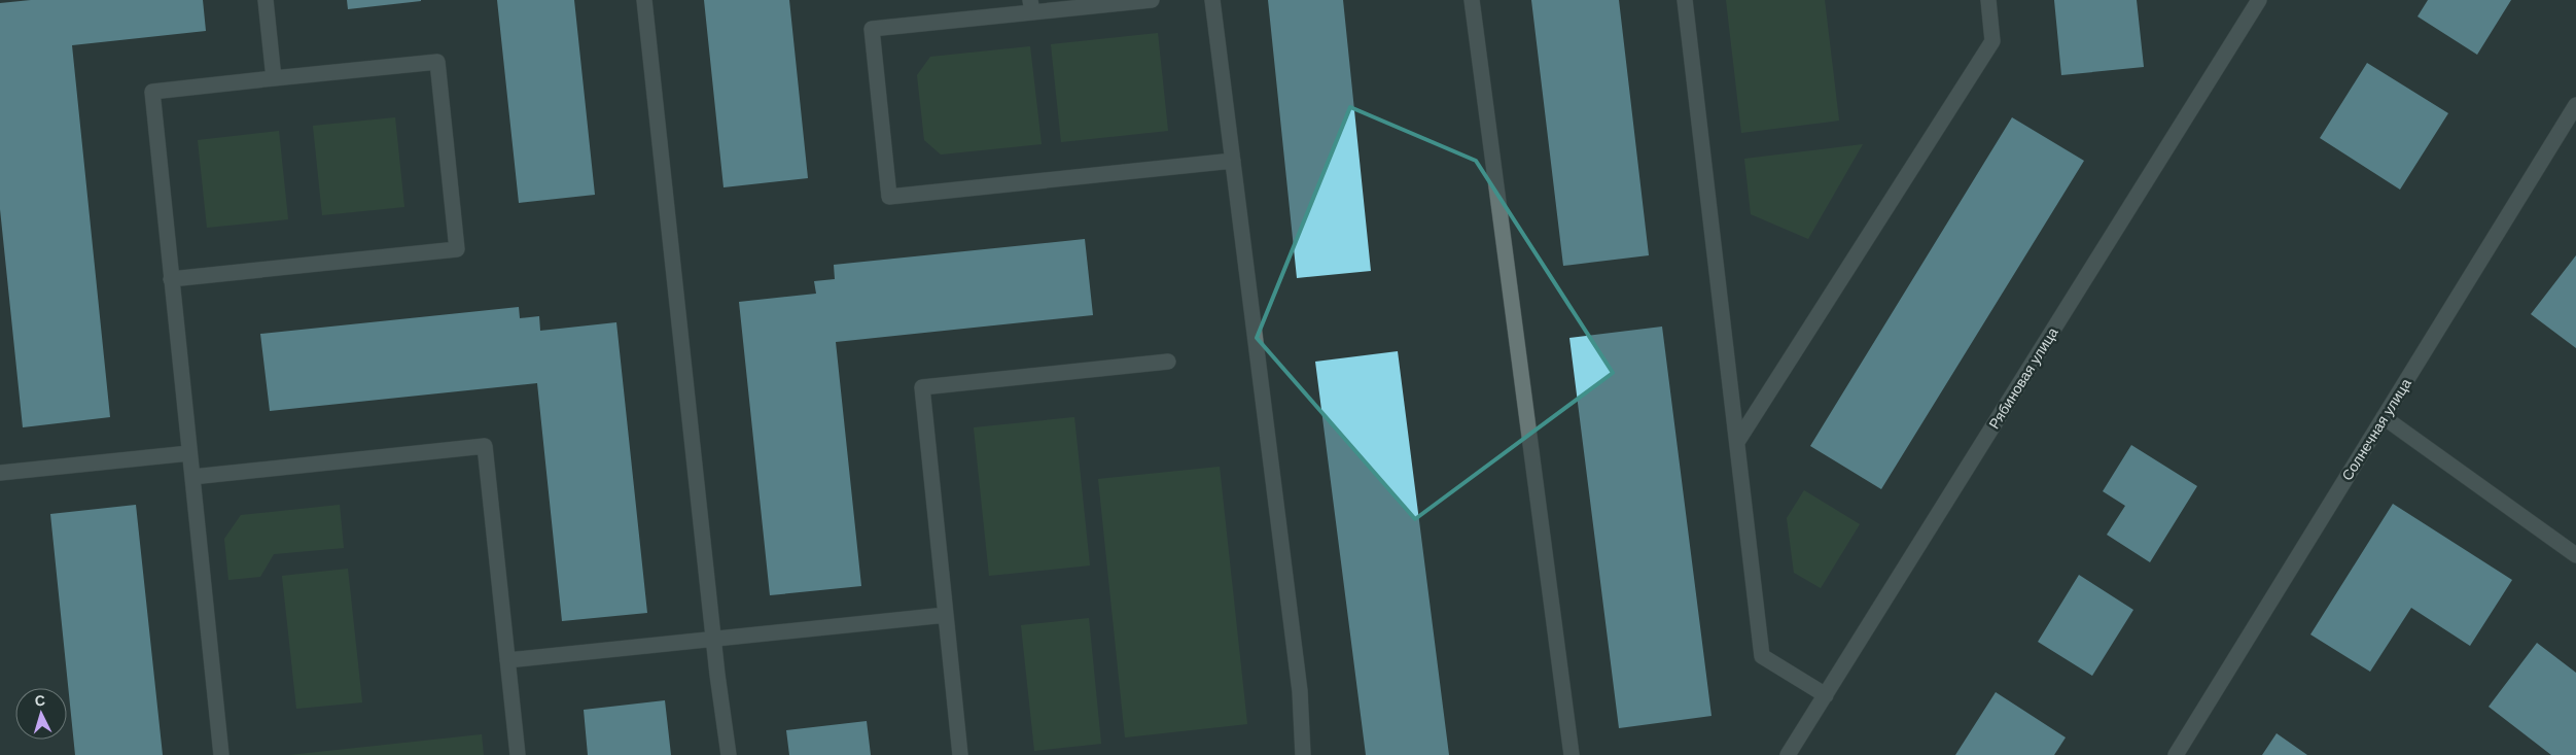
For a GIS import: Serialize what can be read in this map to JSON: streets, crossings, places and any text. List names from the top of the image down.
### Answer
{
  "streets": {
    "street": ["Рябиновая улица", "Солнечная улица"]
  },
  "north": "top"
}
